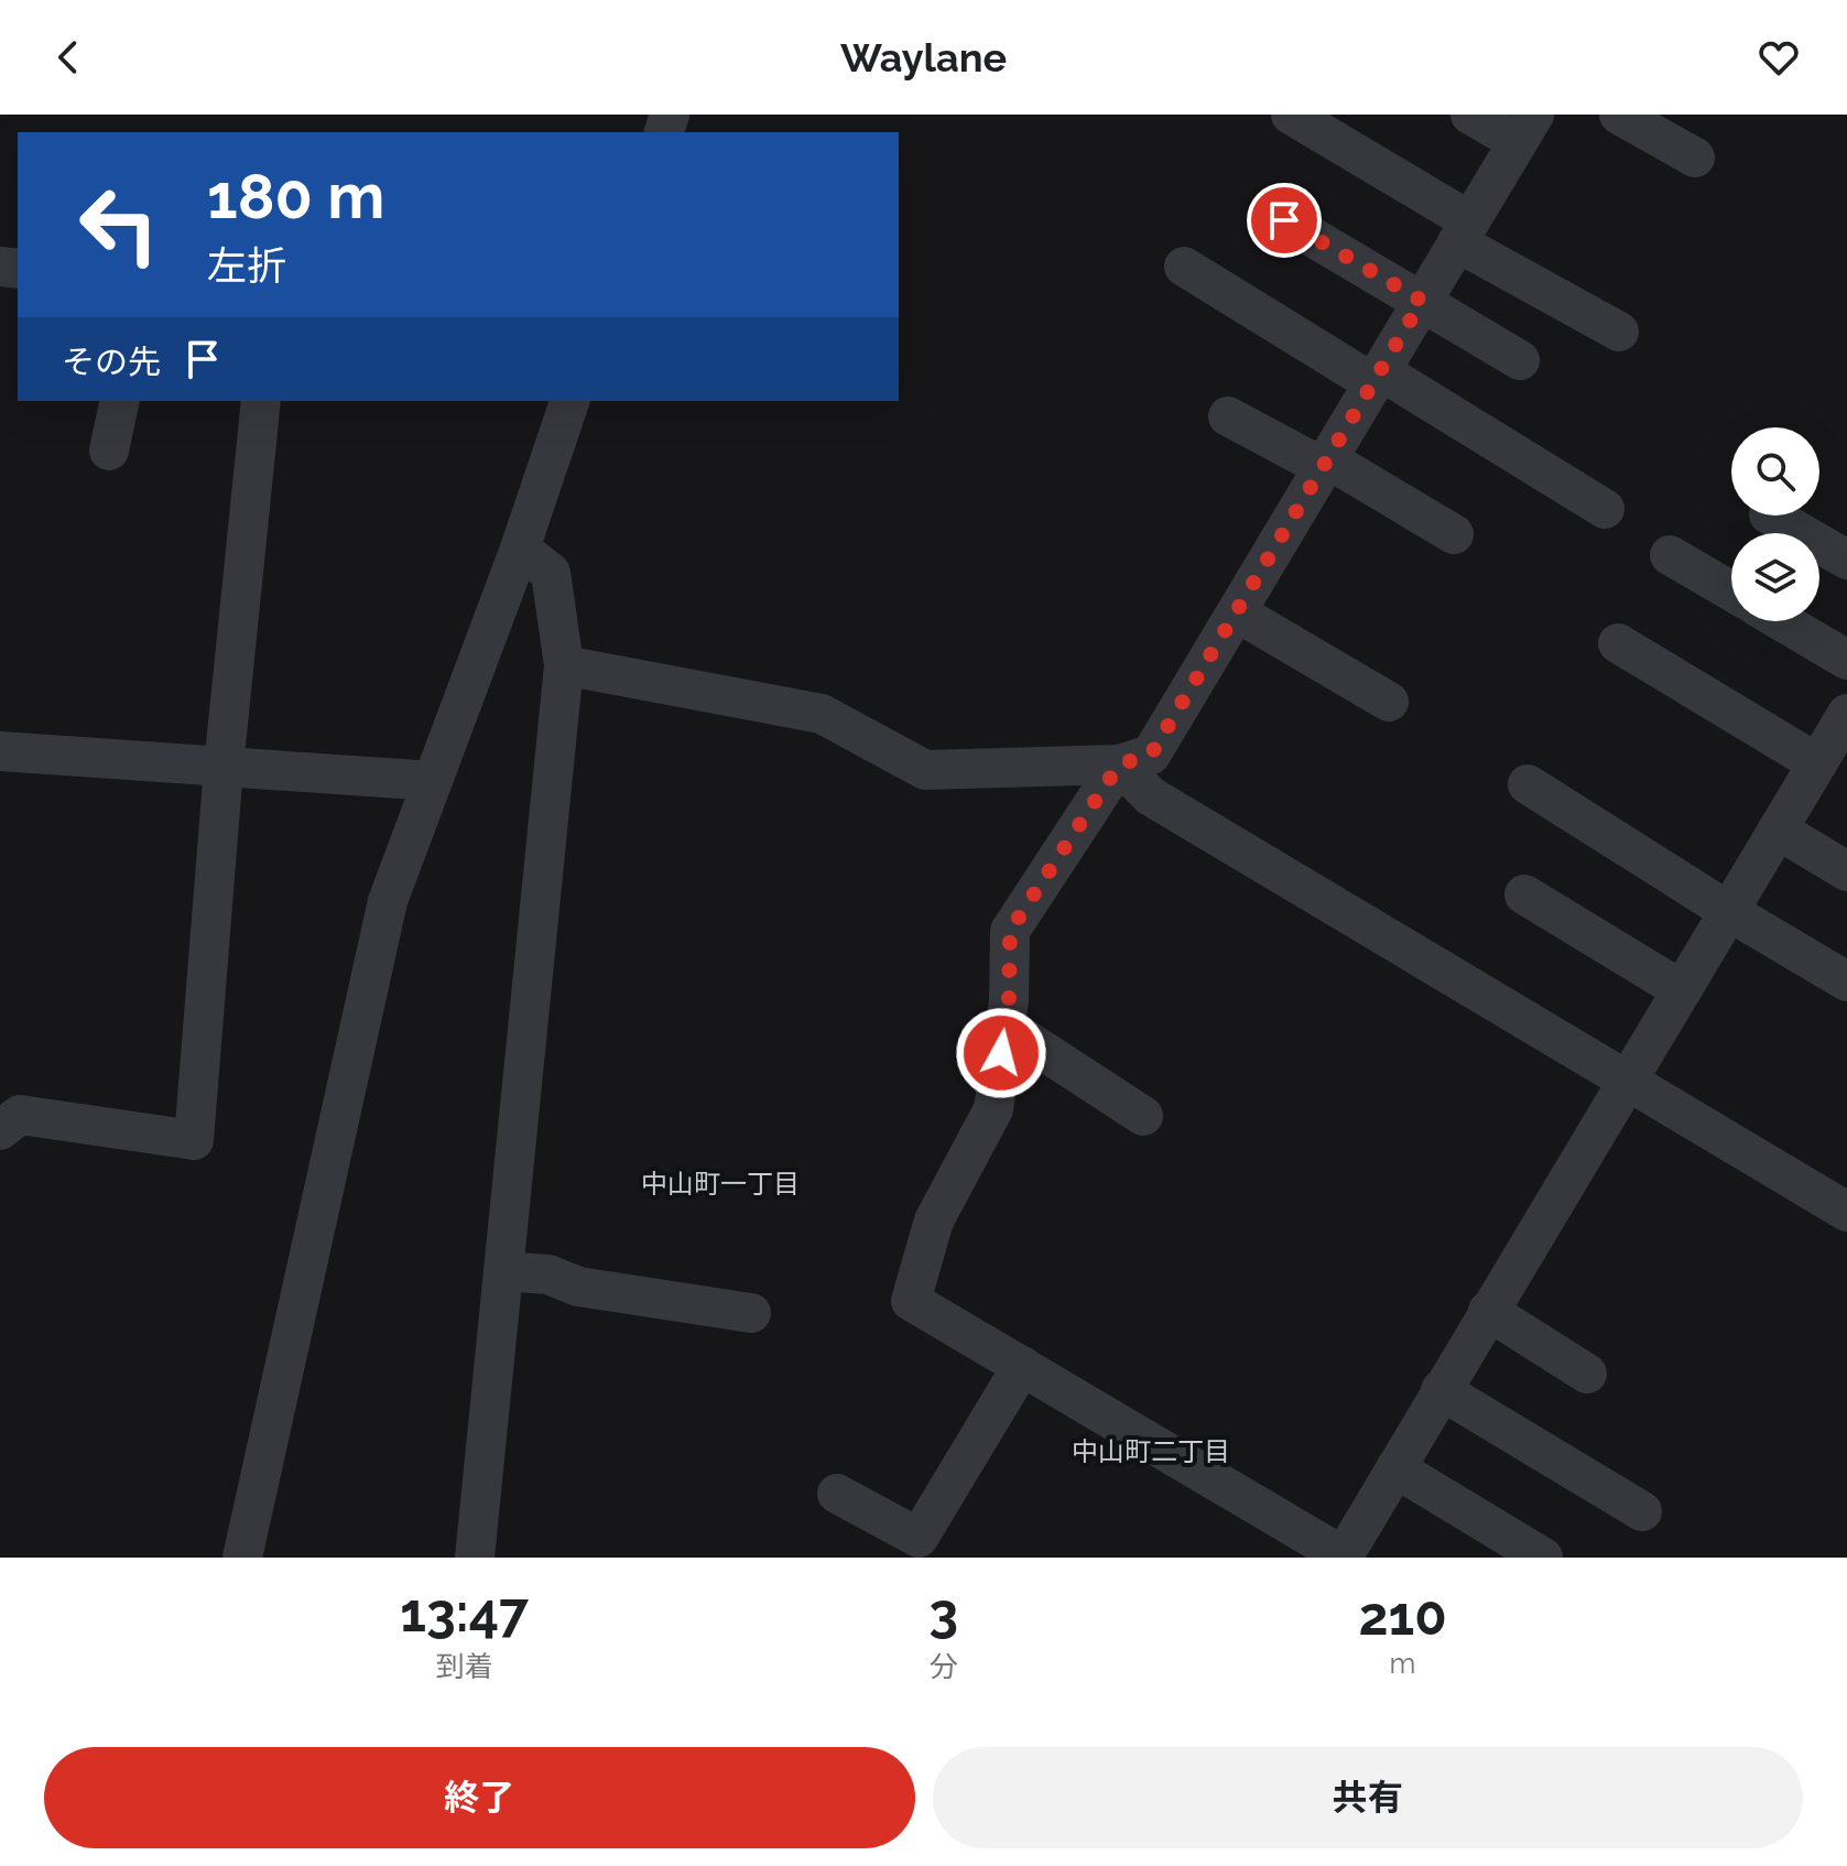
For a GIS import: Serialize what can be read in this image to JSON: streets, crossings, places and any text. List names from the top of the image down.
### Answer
{
  "districts": ["中山町一丁目", "中山町二丁目"],
  "page": {
    "header": "Waylane",
    "turn": ["180 m", "左折"],
    "then": "その先",
    "eta": [
      "13:47",
      "到着",
      "3",
      "分",
      "210",
      "m"
    ],
    "buttons": ["終了", "共有"]
  }
}
